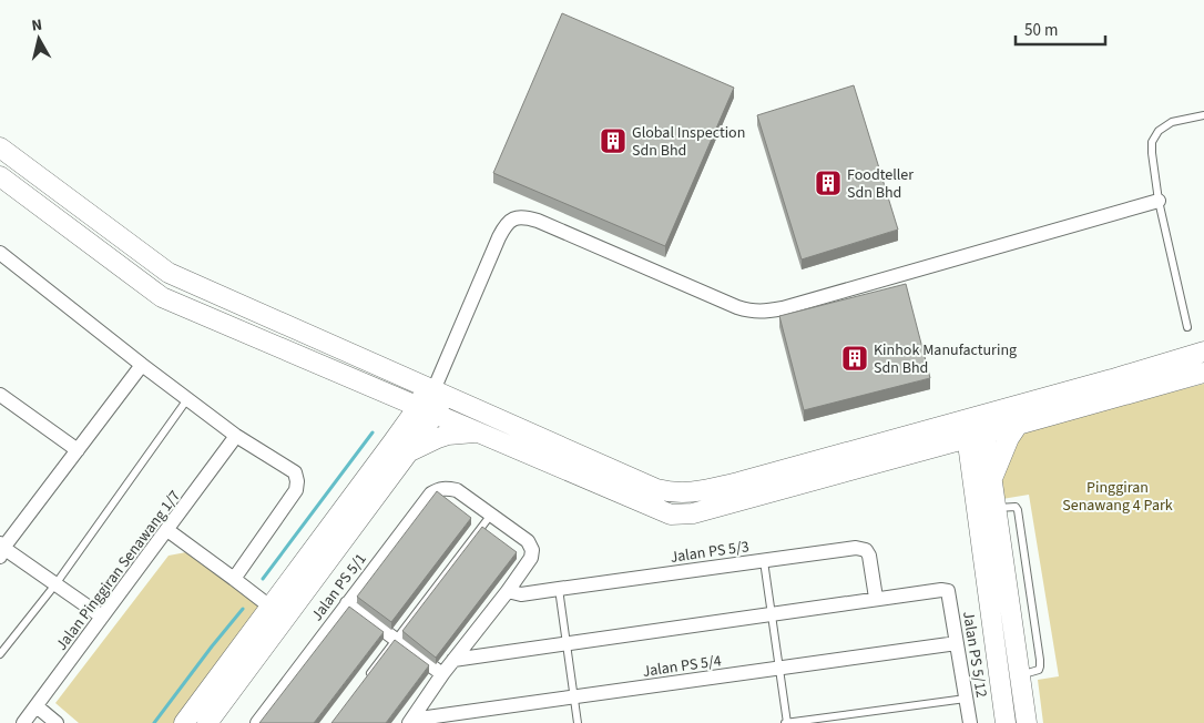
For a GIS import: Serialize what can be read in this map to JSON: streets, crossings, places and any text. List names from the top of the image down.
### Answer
{
  "streets": {
    "street": [
      "Jalan PS 5/3",
      "Jalan Pinggiran Senawang 1/7",
      "Jalan PS 5/1",
      "Jalan PS 5/12",
      "Jalan PS 5/4"
    ]
  },
  "crossings": [
    ["Jalan PS 5/3", "Jalan PS 5/12"],
    ["Jalan PS 5/12", "Jalan PS 5/4"]
  ],
  "parks": ["Pinggiran Senawang 4 Park"],
  "places": {
    "building": ["Global Inspection Sdn Bhd", "Foodteller Sdn Bhd", "Kinhok Manufacturing Sdn Bhd"]
  },
  "scale_bar": "50 m",
  "north": "top"
}
